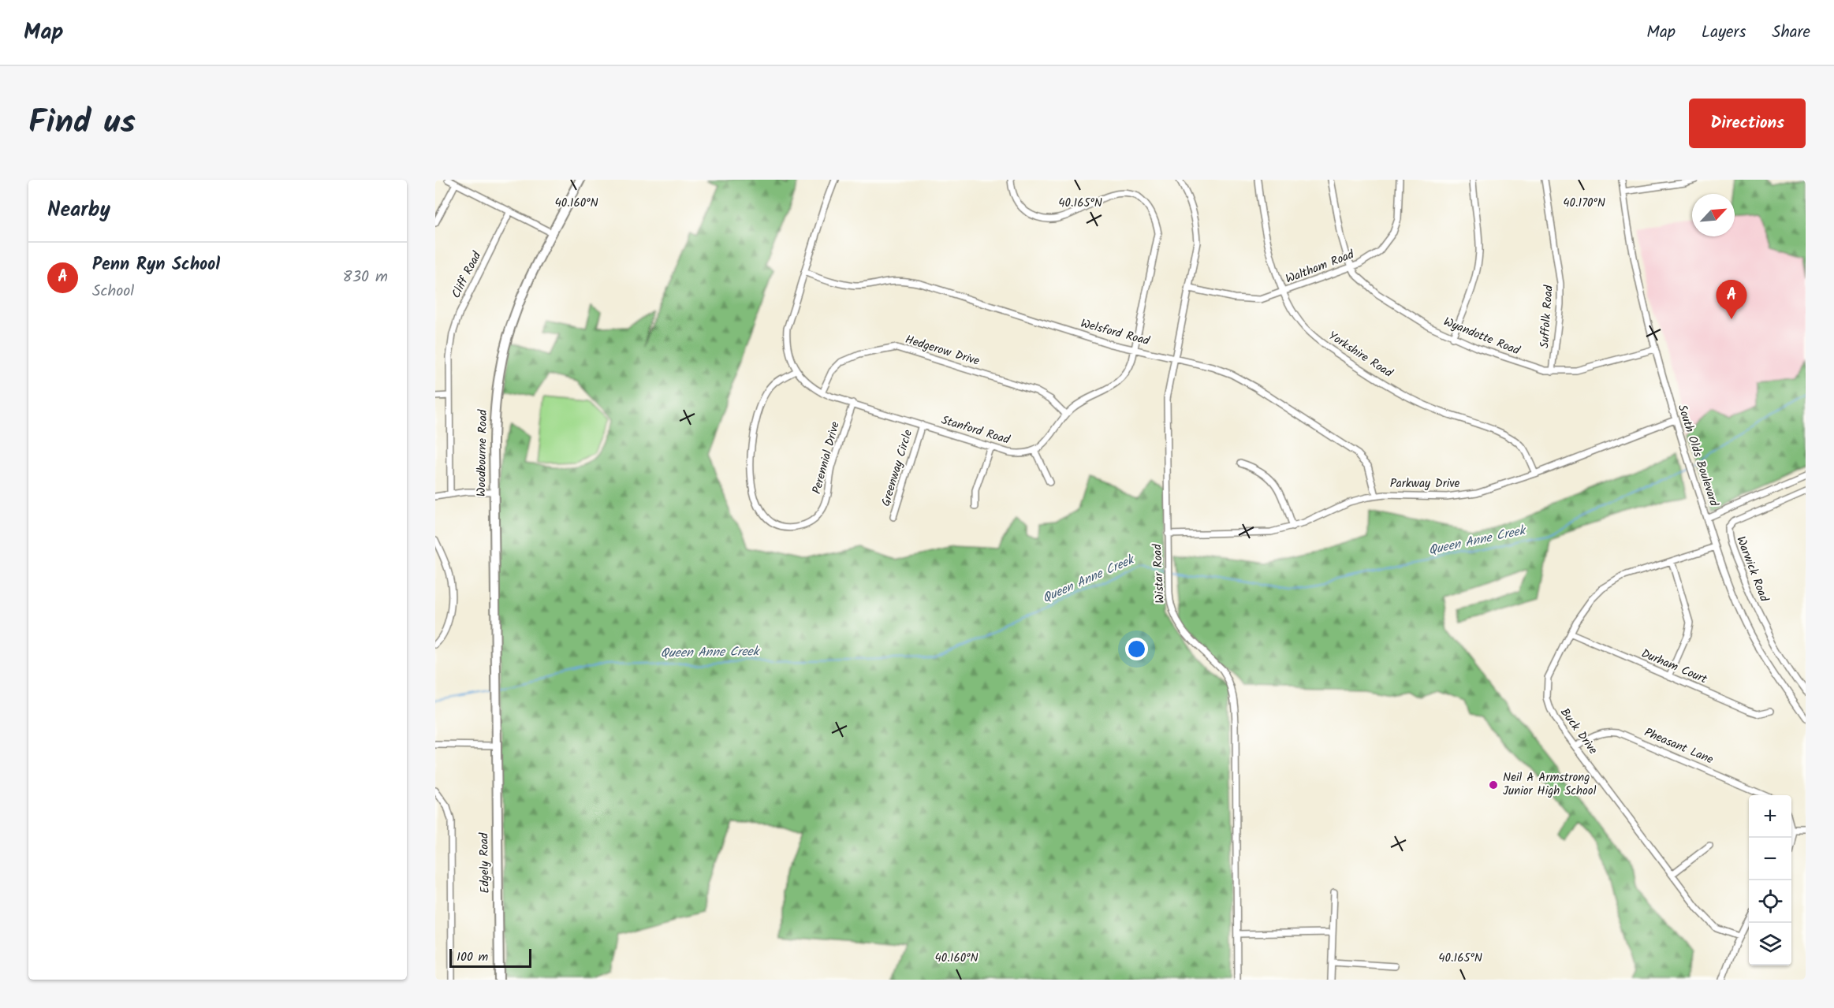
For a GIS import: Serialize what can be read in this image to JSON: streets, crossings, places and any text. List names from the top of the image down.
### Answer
{
  "streets": {
    "main road": ["Woodbourne Road", "Edgely Road"],
    "street": [
      "Waltham Road",
      "Cliff Road",
      "Suffolk Road",
      "Welsford Road",
      "Wyandotte Road",
      "Hedgerow Drive",
      "Yorkshire Road",
      "Stanford Road",
      "South Olds Boulevard",
      "Perennial Drive",
      "Greenway Circle",
      "Parkway Drive",
      "Warwick Road",
      "Wistar Road",
      "Durham Court",
      "Buck Drive",
      "Pheasant Lane"
    ]
  },
  "crossings": [
    ["Waltham Road", "Wyandotte Road"],
    ["Waltham Road", "Yorkshire Road"],
    ["Waltham Road", "Wistar Road"],
    ["Suffolk Road", "Wyandotte Road"],
    ["Welsford Road", "Stanford Road"],
    ["Welsford Road", "Parkway Drive"],
    ["Welsford Road", "Wistar Road"],
    ["Wyandotte Road", "South Olds Boulevard"],
    ["Hedgerow Drive", "Stanford Road"],
    ["Yorkshire Road", "Parkway Drive"],
    ["Stanford Road", "Perennial Drive"],
    ["Stanford Road", "Greenway Circle"],
    ["Woodbourne Road", "Edgely Road"],
    ["South Olds Boulevard", "Parkway Drive"],
    ["South Olds Boulevard", "Buck Drive"],
    ["Parkway Drive", "Wistar Road"],
    ["Durham Court", "Buck Drive"],
    ["Buck Drive", "Pheasant Lane"]
  ],
  "water": ["Queen Anne Creek"],
  "places": ["Neil A Armstrong Junior High School"],
  "scale_bar": "100 m",
  "north": "top right",
  "page": {
    "header": "Map",
    "nav": ["Map", "Layers", "Share"],
    "title": "Find us",
    "buttons": "Directions",
    "heading": "Nearby",
    "list": [
      {
        "mark": "A",
        "name": "Penn Ryn School",
        "note": "School",
        "value": "830 m"
      }
    ],
    "pins": "A",
    "map_buttons": ["+", "−"],
    "scale": "100 m"
  },
  "coordinates": ["40.160°N", "40.165°N", "40.170°N"]
}
